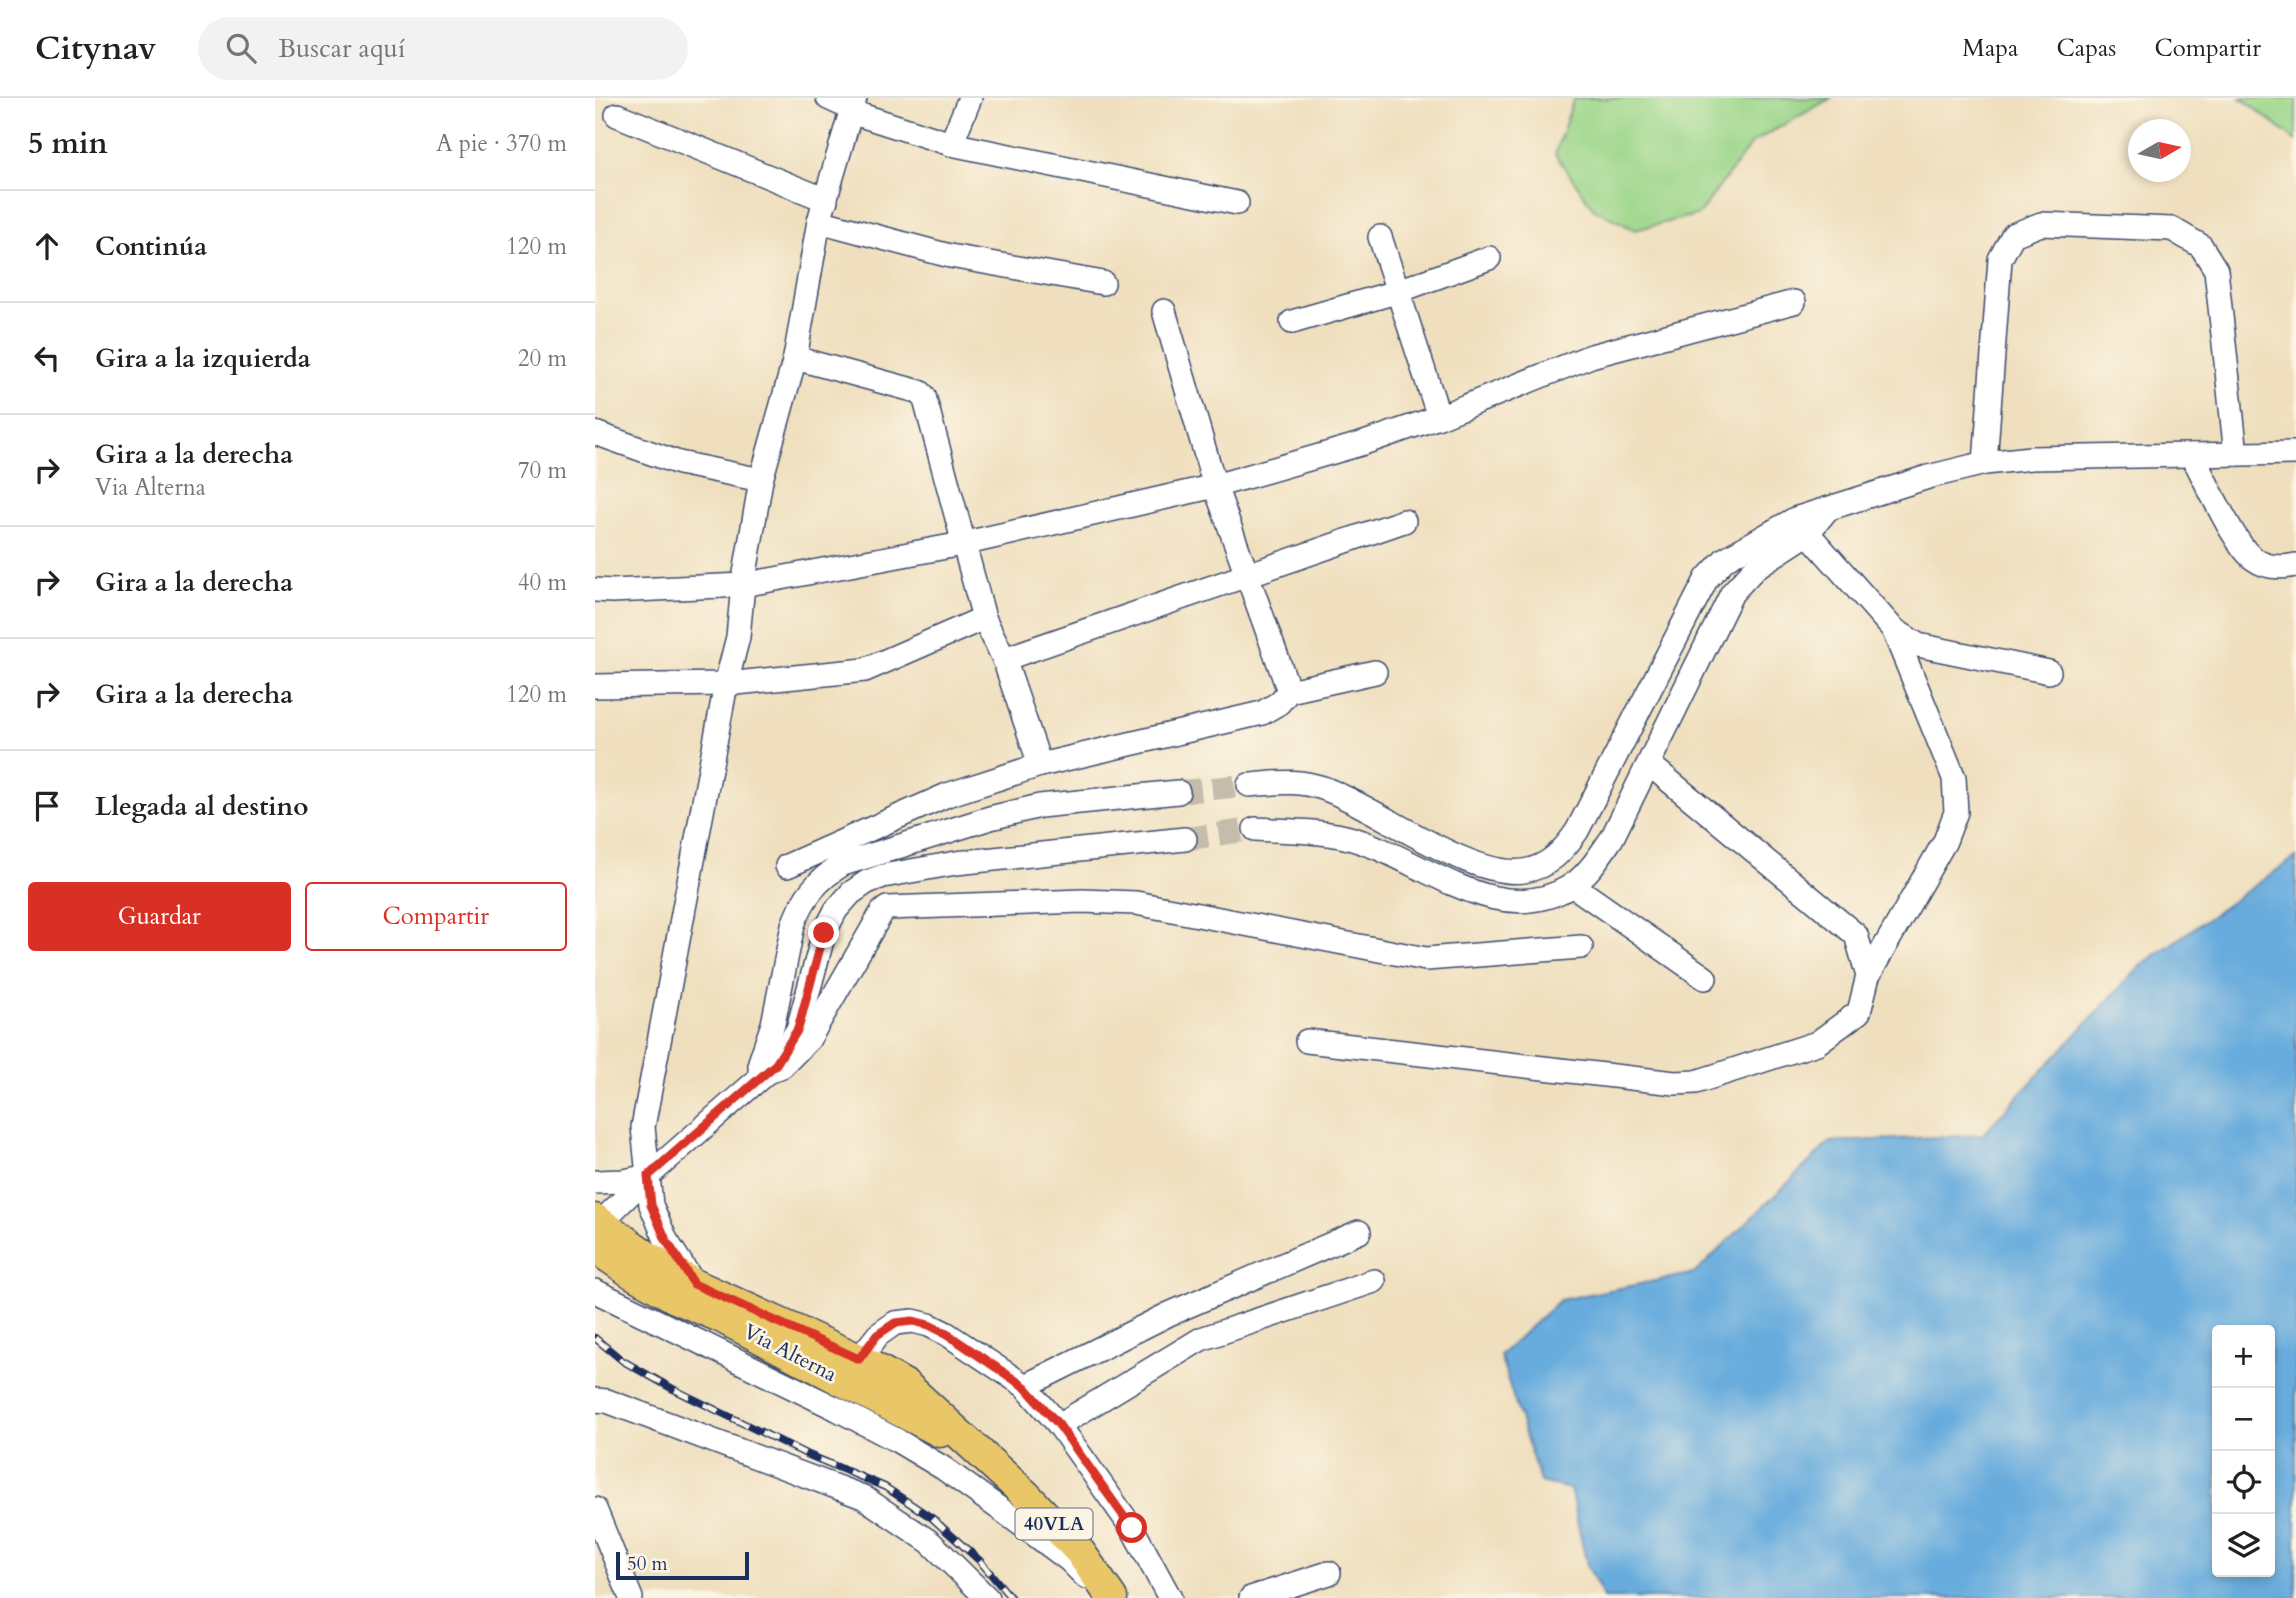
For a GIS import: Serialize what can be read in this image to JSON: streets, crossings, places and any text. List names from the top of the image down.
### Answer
{
  "streets": {
    "main road": ["Via Alterna", "40VLA"]
  },
  "scale_bar": "50 m",
  "north": "right",
  "page": {
    "header": "Citynav",
    "search": "Buscar aquí",
    "nav": ["Mapa", "Capas", "Compartir"],
    "heading": ["5 min", "A pie · 370 m"],
    "list": [
      ["Continúa", "120 m"],
      ["Gira a la izquierda", "20 m"],
      ["Gira a la derecha", "Via Alterna", "70 m"],
      ["Gira a la derecha", "40 m"],
      ["Gira a la derecha", "120 m"],
      "Llegada al destino"
    ],
    "buttons": ["Guardar", "Compartir"],
    "map_buttons": ["+", "−"],
    "scale": "50 m"
  }
}
